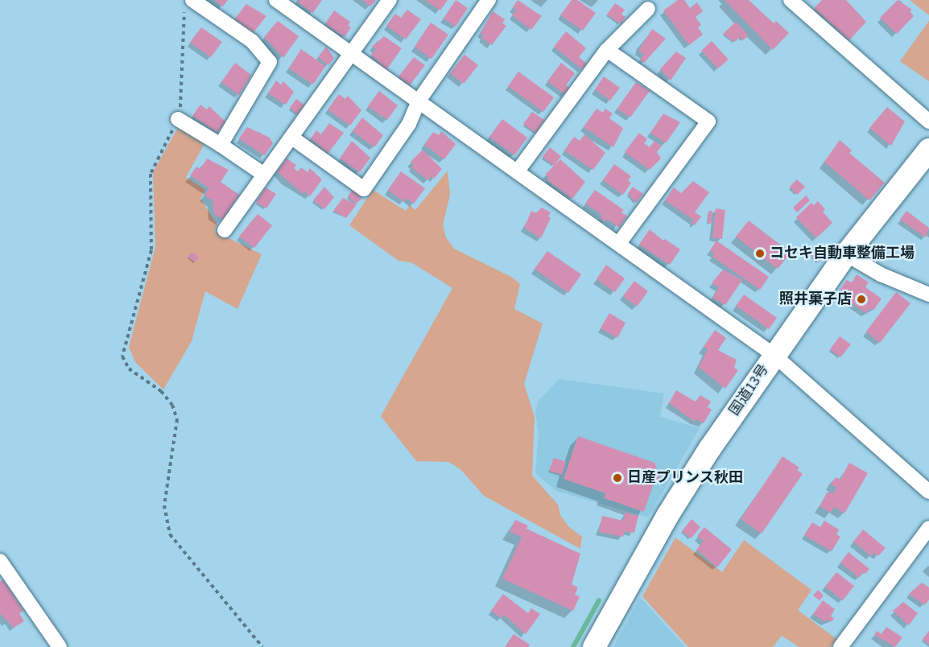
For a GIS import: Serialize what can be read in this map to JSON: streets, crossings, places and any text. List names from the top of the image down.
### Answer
{
  "streets": {
    "highway": ["国道13号"]
  },
  "places": ["コセキ自動車整備工場", "照井菓子店", "日産プリンス秋田"]
}
